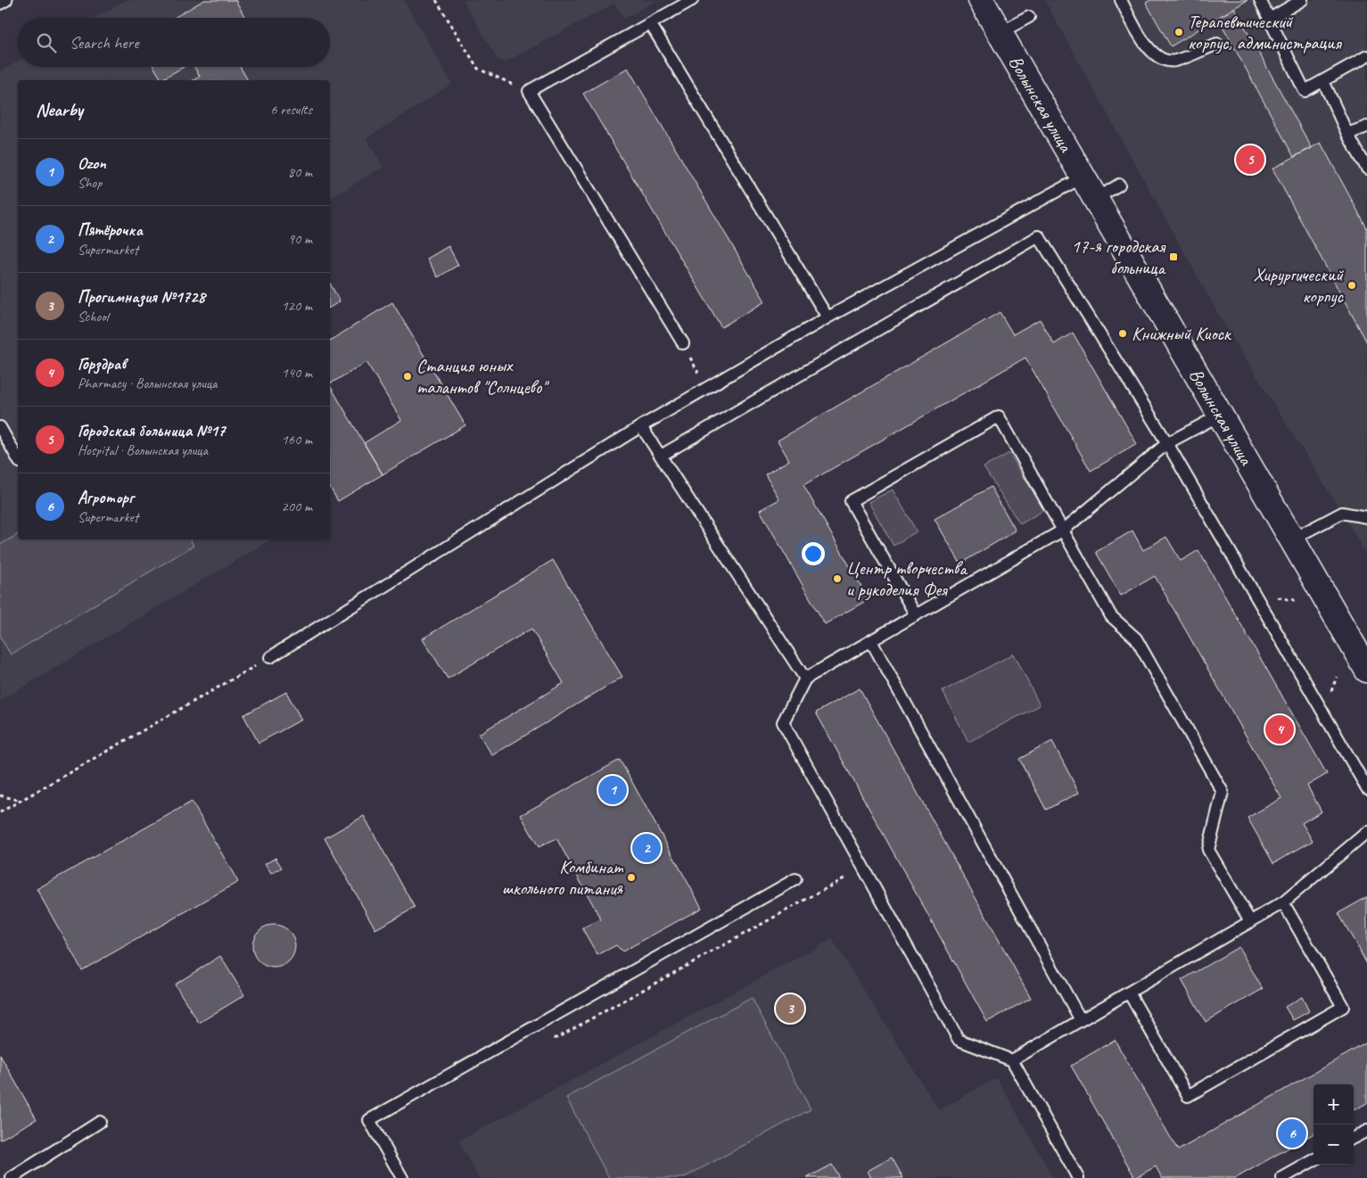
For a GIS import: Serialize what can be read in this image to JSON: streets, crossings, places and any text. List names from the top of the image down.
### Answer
{
  "streets": {
    "street": ["Волынская улица"]
  },
  "places": {
    "other": [
      "Терапевтический корпус, администрация",
      "Хирургический корпус",
      "Книжный Киоск",
      "Станция юных талантов \"Солнцево\"",
      "Центр творчества и рукоделия Фея",
      "Комбинат школьного питания"
    ],
    "transit": ["17-я городская больница"]
  },
  "page": {
    "search": "Search here",
    "heading": ["Nearby", "6 results"],
    "list": [
      {
        "mark": "1",
        "name": "Ozon",
        "note": "Shop",
        "value": "80 m"
      },
      {
        "mark": "2",
        "name": "Пятёрочка",
        "note": "Supermarket",
        "value": "90 m"
      },
      {
        "mark": "3",
        "name": "Прогимназия №1728",
        "note": "School",
        "value": "120 m"
      },
      {
        "mark": "4",
        "name": "Горздрав",
        "note": "Pharmacy · Волынская улица",
        "value": "140 m"
      },
      {
        "mark": "5",
        "name": "Городская больница №17",
        "note": "Hospital · Волынская улица",
        "value": "160 m"
      },
      {
        "mark": "6",
        "name": "Агроторг",
        "note": "Supermarket",
        "value": "200 m"
      }
    ],
    "pins": [
      "5",
      "4",
      "1",
      "2",
      "3",
      "6"
    ],
    "map_buttons": ["+", "−"]
  }
}
